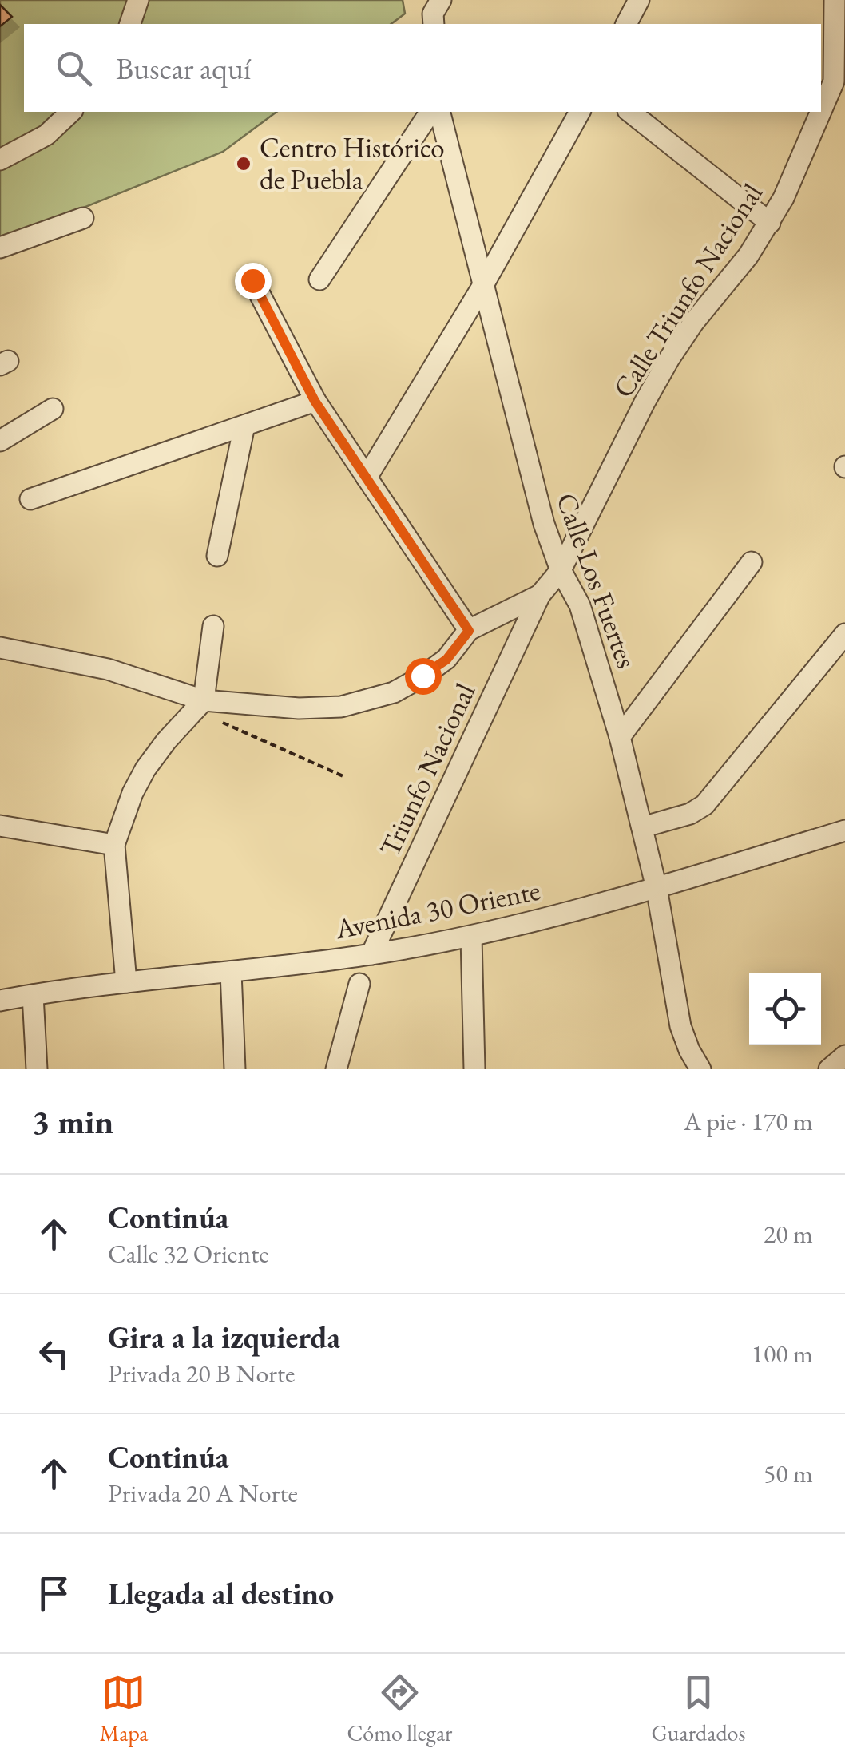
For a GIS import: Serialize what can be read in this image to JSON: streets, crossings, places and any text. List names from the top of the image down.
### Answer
{
  "streets": {
    "street": [
      "Calle Triunfo Nacional",
      "Calle Los Fuertes",
      "Triunfo Nacional",
      "Avenida 30 Oriente"
    ]
  },
  "crossings": [
    ["Calle Triunfo Nacional", "Calle Los Fuertes"],
    ["Calle Triunfo Nacional", "Triunfo Nacional"],
    ["Calle Los Fuertes", "Triunfo Nacional"],
    ["Calle Los Fuertes", "Avenida 30 Oriente"],
    ["Triunfo Nacional", "Avenida 30 Oriente"]
  ],
  "places": ["Centro Histórico de Puebla"],
  "page": {
    "search": "Buscar aquí",
    "heading": ["3 min", "A pie · 170 m"],
    "list": [
      ["Continúa", "Calle 32 Oriente", "20 m"],
      ["Gira a la izquierda", "Privada 20 B Norte", "100 m"],
      ["Continúa", "Privada 20 A Norte", "50 m"],
      "Llegada al destino"
    ],
    "nav": ["Mapa", "Cómo llegar", "Guardados"]
  }
}
